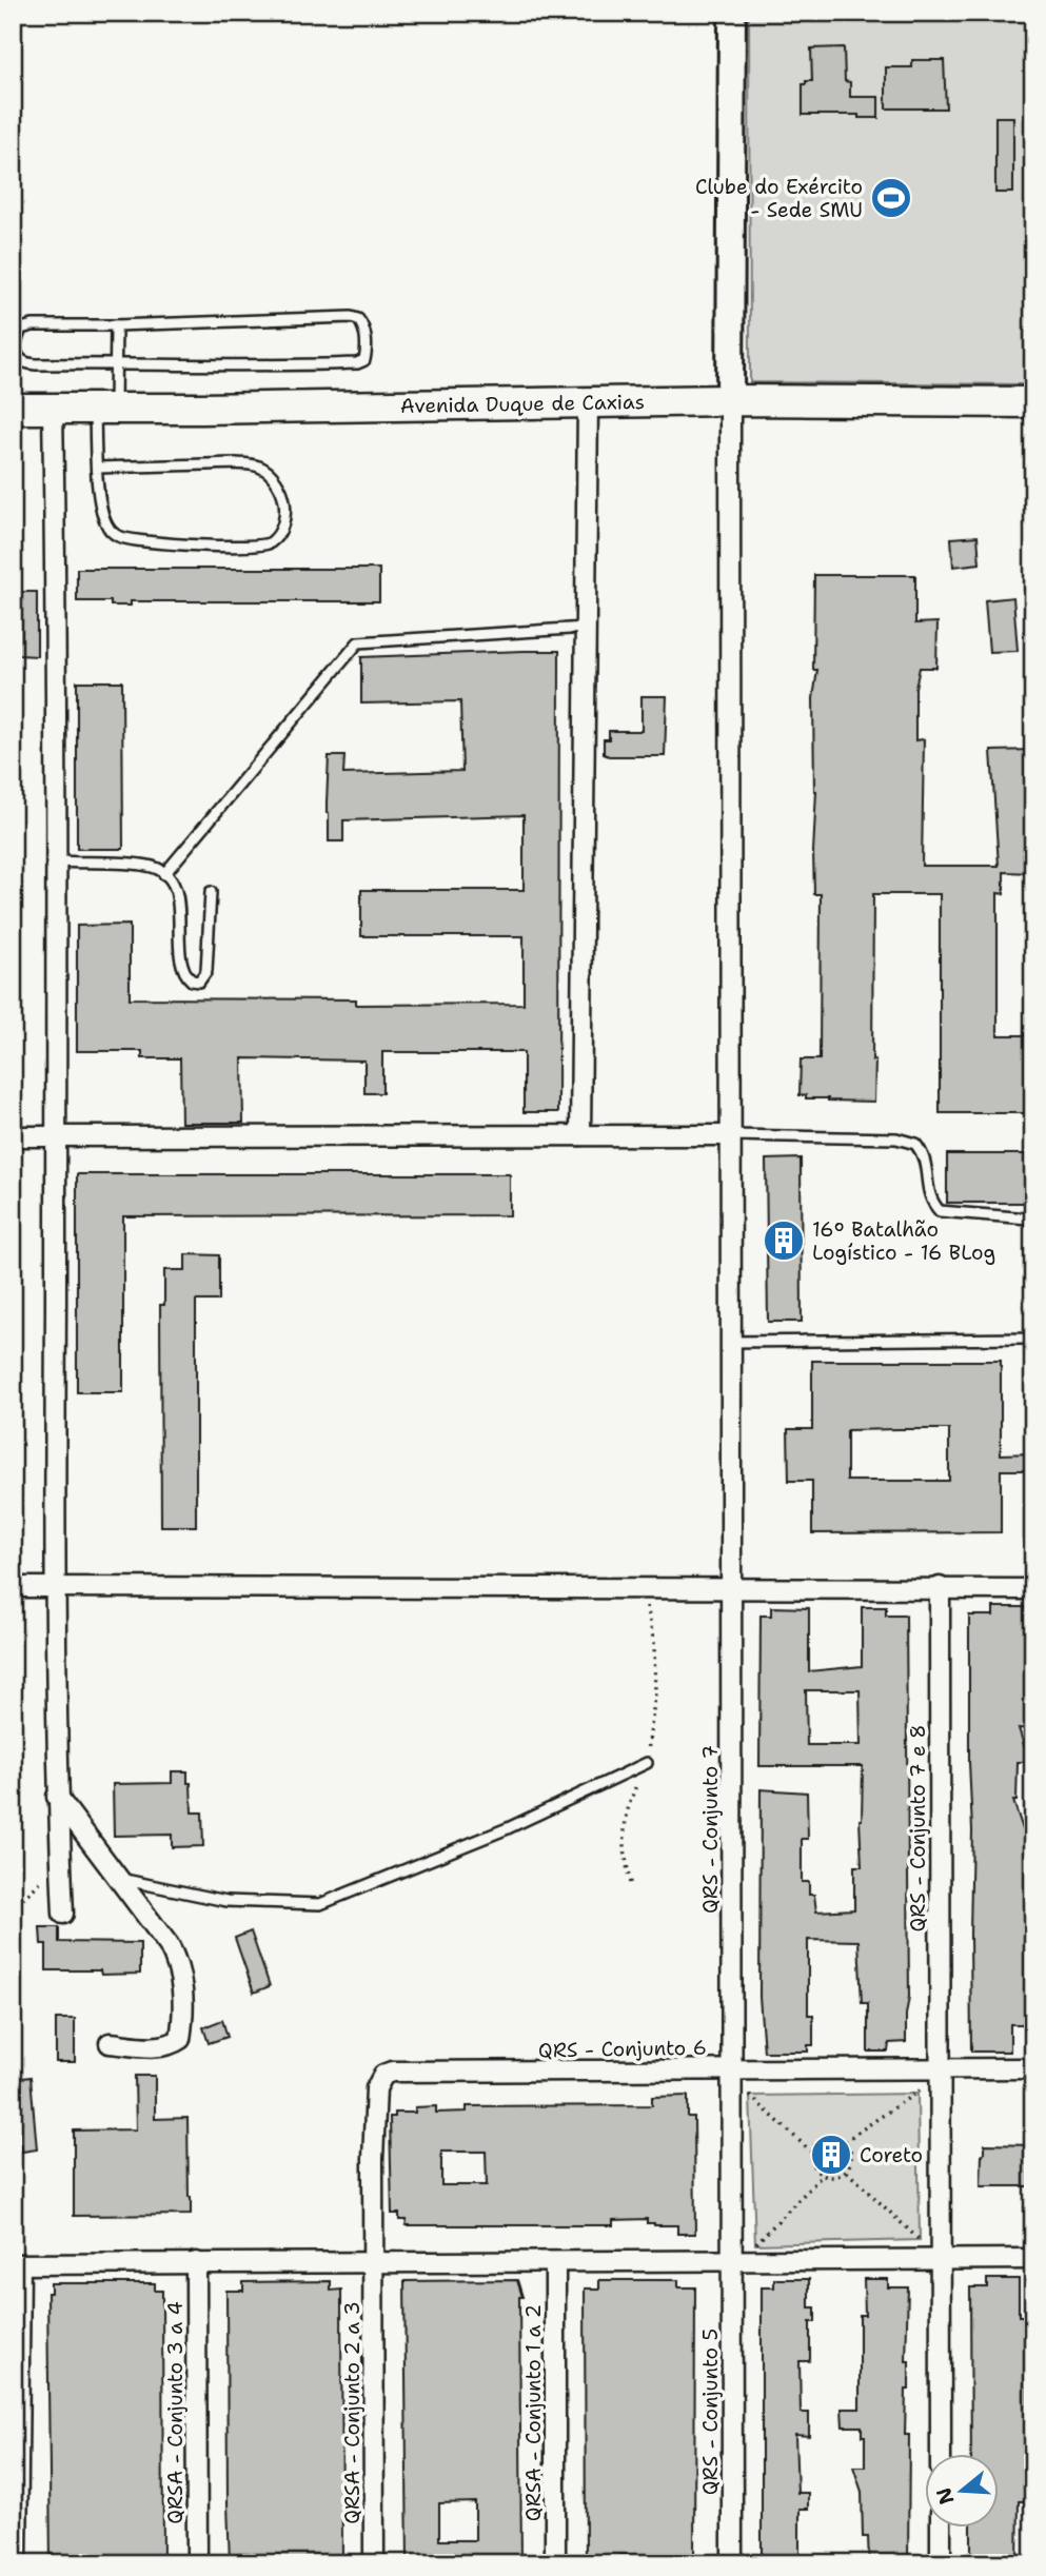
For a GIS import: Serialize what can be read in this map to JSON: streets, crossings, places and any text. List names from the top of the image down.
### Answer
{
  "streets": {
    "main road": ["Avenida Duque de Caxias"],
    "street": [
      "QRS - Conjunto 7 e 8",
      "QRS - Conjunto 7",
      "QRS - Conjunto 6",
      "QRS - Conjunto 5",
      "QRSA - Conjunto 3 a 4",
      "QRSA - Conjunto 2 a 3",
      "QRSA - Conjunto 1 a 2"
    ]
  },
  "crossings": [
    ["Avenida Duque de Caxias", "QRS - Conjunto 7"],
    ["QRS - Conjunto 7", "QRS - Conjunto 6"],
    ["QRS - Conjunto 6", "QRS - Conjunto 5"],
    ["QRS - Conjunto 6", "QRSA - Conjunto 2 a 3"]
  ],
  "places": {
    "sports": ["Clube do Exército - Sede SMU"],
    "building": ["16º Batalhão Logístico - 16 BLog", "Coreto"]
  },
  "north": "left"
}
